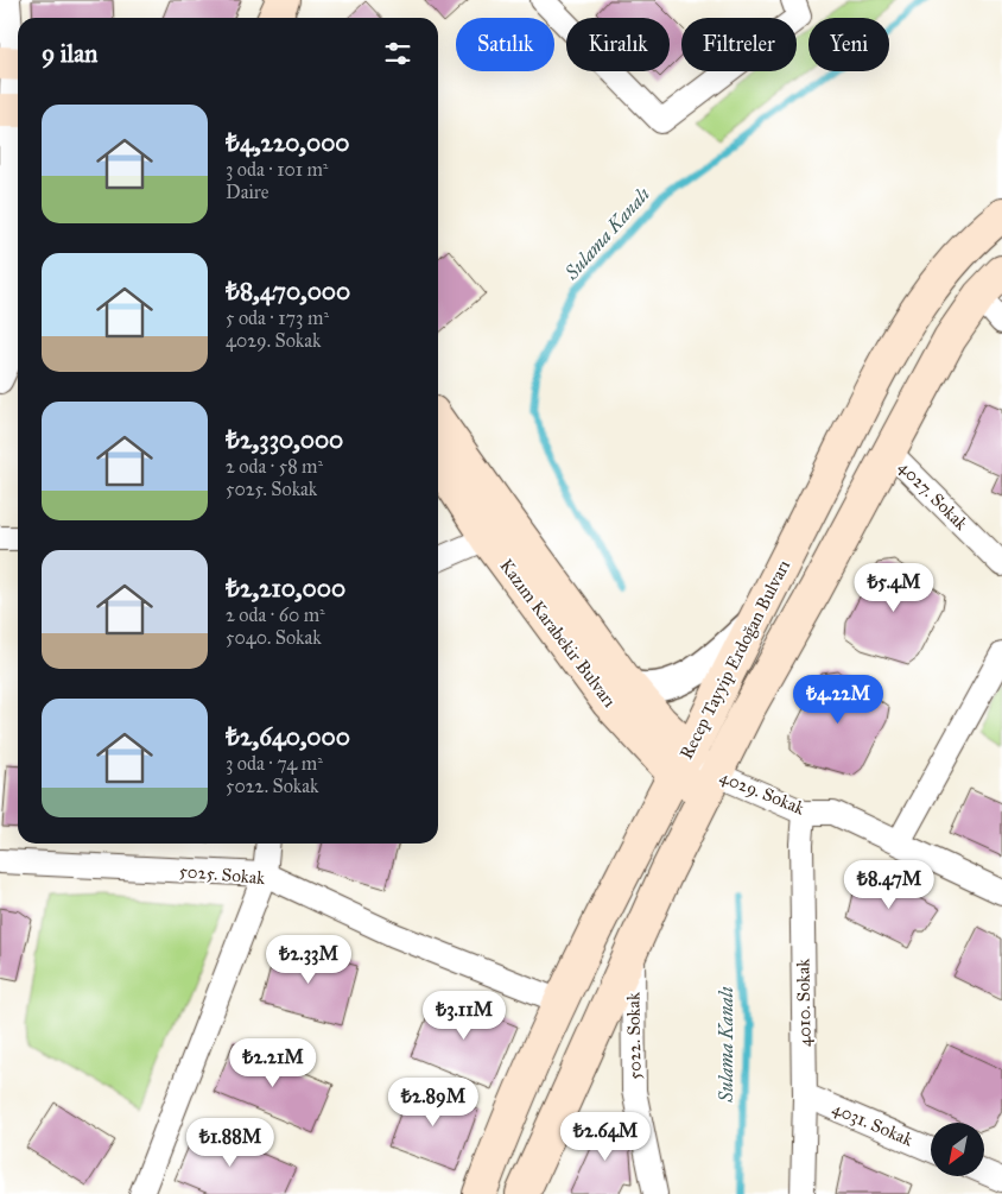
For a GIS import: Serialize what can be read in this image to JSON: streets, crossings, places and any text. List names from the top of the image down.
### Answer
{
  "streets": {
    "main road": ["Kazım Karabekir Bulvarı", "Recep Tayyip Erdoğan Bulvarı"],
    "street": [
      "4027. Sokak",
      "4029. Sokak",
      "5025. Sokak",
      "4010. Sokak",
      "5022. Sokak",
      "4031. Sokak"
    ]
  },
  "crossings": [
    ["4027. Sokak", "Recep Tayyip Erdoğan Bulvarı"],
    ["Kazım Karabekir Bulvarı", "Recep Tayyip Erdoğan Bulvarı"],
    ["Kazım Karabekir Bulvarı", "4029. Sokak"],
    ["Recep Tayyip Erdoğan Bulvarı", "4029. Sokak"],
    ["Recep Tayyip Erdoğan Bulvarı", "5025. Sokak"],
    ["Recep Tayyip Erdoğan Bulvarı", "5022. Sokak"],
    ["4029. Sokak", "4010. Sokak"],
    ["4010. Sokak", "4031. Sokak"]
  ],
  "water": ["Sulama Kanalı"],
  "north": "bottom left",
  "page": {
    "chip": [
      "Satılık",
      "Kiralık",
      "Filtreler",
      "Yeni"
    ],
    "heading": "9 ilan",
    "list": [
      {
        "name": "₺4,220,000",
        "note": "3 oda · 101 m² · Daire"
      },
      {
        "name": "₺8,470,000",
        "note": "5 oda · 173 m² · 4029. Sokak"
      },
      {
        "name": "₺2,330,000",
        "note": "2 oda · 58 m² · 5025. Sokak"
      },
      {
        "name": "₺2,210,000",
        "note": "2 oda · 60 m² · 5040. Sokak"
      },
      {
        "name": "₺2,640,000",
        "note": "3 oda · 74 m² · 5022. Sokak"
      }
    ],
    "price": [
      "₺5.4M",
      "₺4.22M",
      "₺8.47M",
      "₺2.33M",
      "₺3.11M",
      "₺2.21M",
      "₺2.89M",
      "₺2.64M",
      "₺1.88M"
    ]
  }
}
